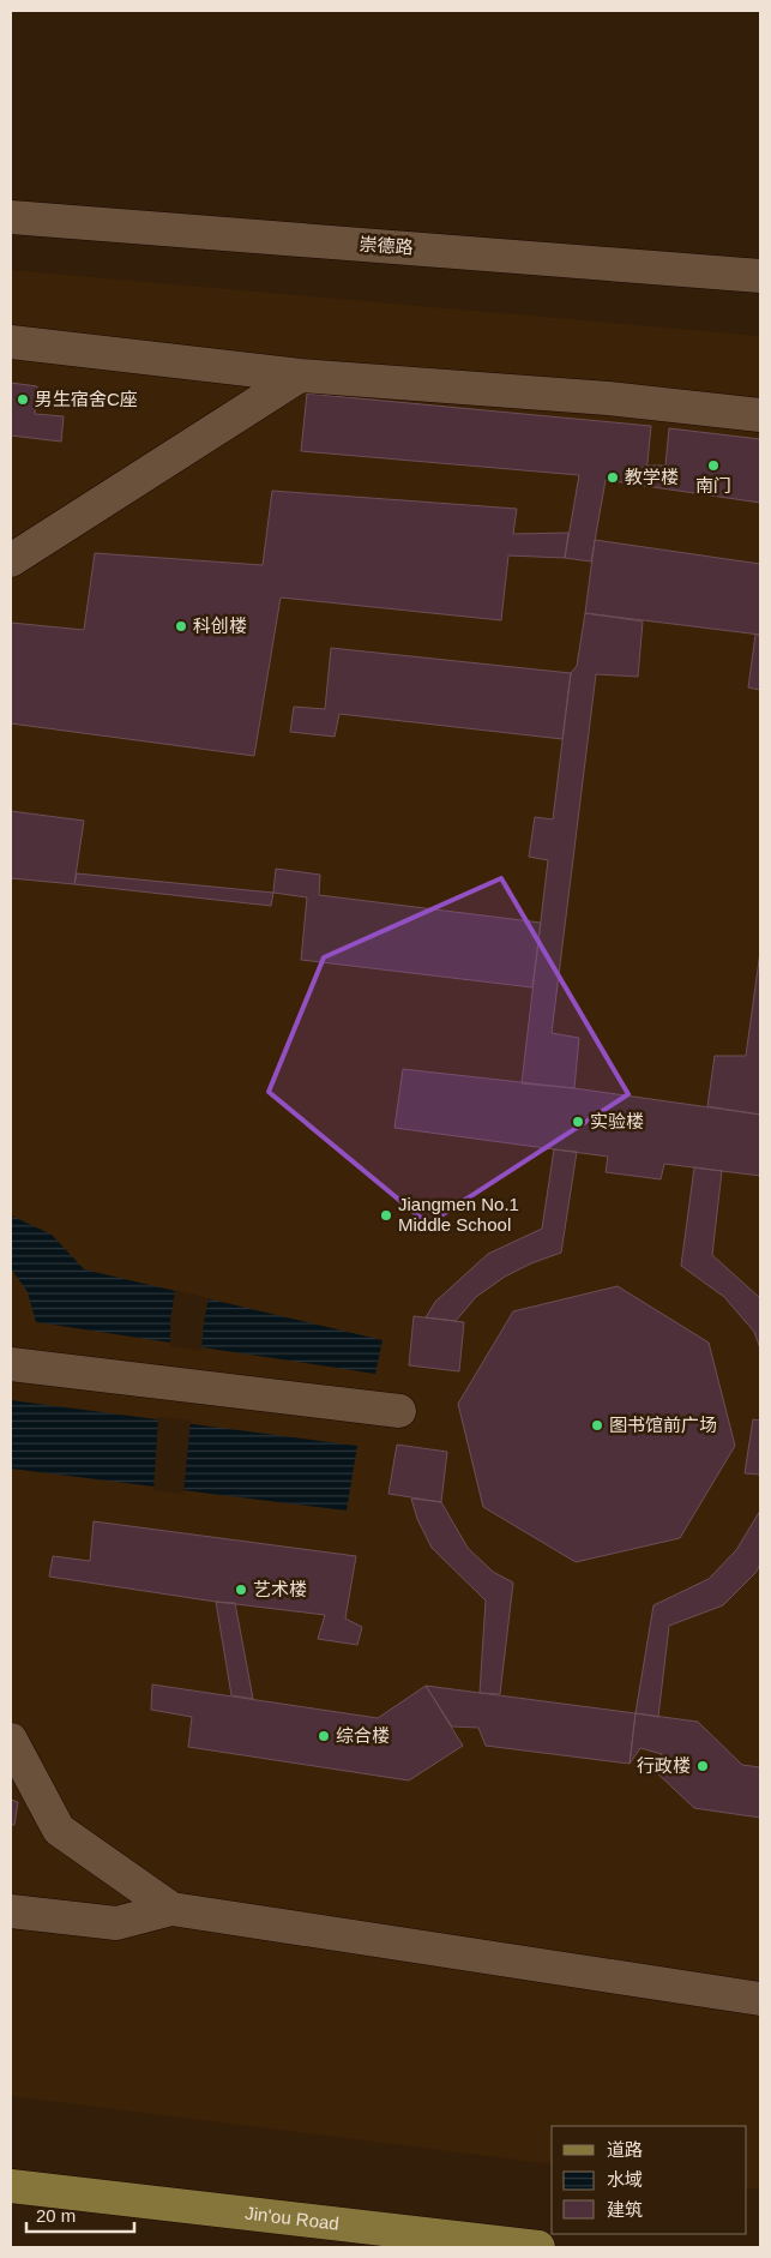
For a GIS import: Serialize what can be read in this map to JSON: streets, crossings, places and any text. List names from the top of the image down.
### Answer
{
  "streets": {
    "main road": ["Jin'ou Road"],
    "street": ["崇德路"]
  },
  "places": [
    "男生宿舍C座",
    "南门",
    "教学楼",
    "科创楼",
    "实验楼",
    "Jiangmen No.1 Middle School",
    "图书馆前广场",
    "艺术楼",
    "综合楼",
    "行政楼"
  ],
  "legend": ["道路", "水域", "建筑"],
  "scale_bar": "20 m"
}
